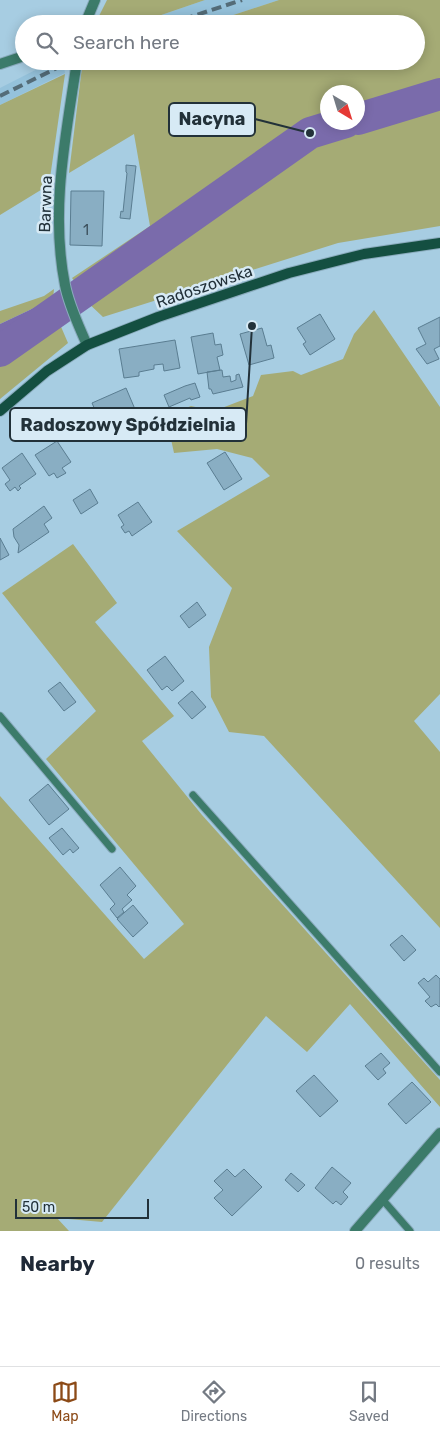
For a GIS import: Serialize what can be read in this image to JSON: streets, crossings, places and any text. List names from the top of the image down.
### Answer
{
  "streets": {
    "street": ["Barwna", "Radoszowska"]
  },
  "crossings": [
    ["Barwna", "Radoszowska"]
  ],
  "places": ["Nacyna", "Radoszowy Spółdzielnia"],
  "house_numbers": ["1"],
  "scale_bar": "50 m",
  "north": "bottom right",
  "page": {
    "search": "Search here",
    "scale": "50 m",
    "heading": ["Nearby", "0 results"],
    "nav": ["Map", "Directions", "Saved"]
  }
}
